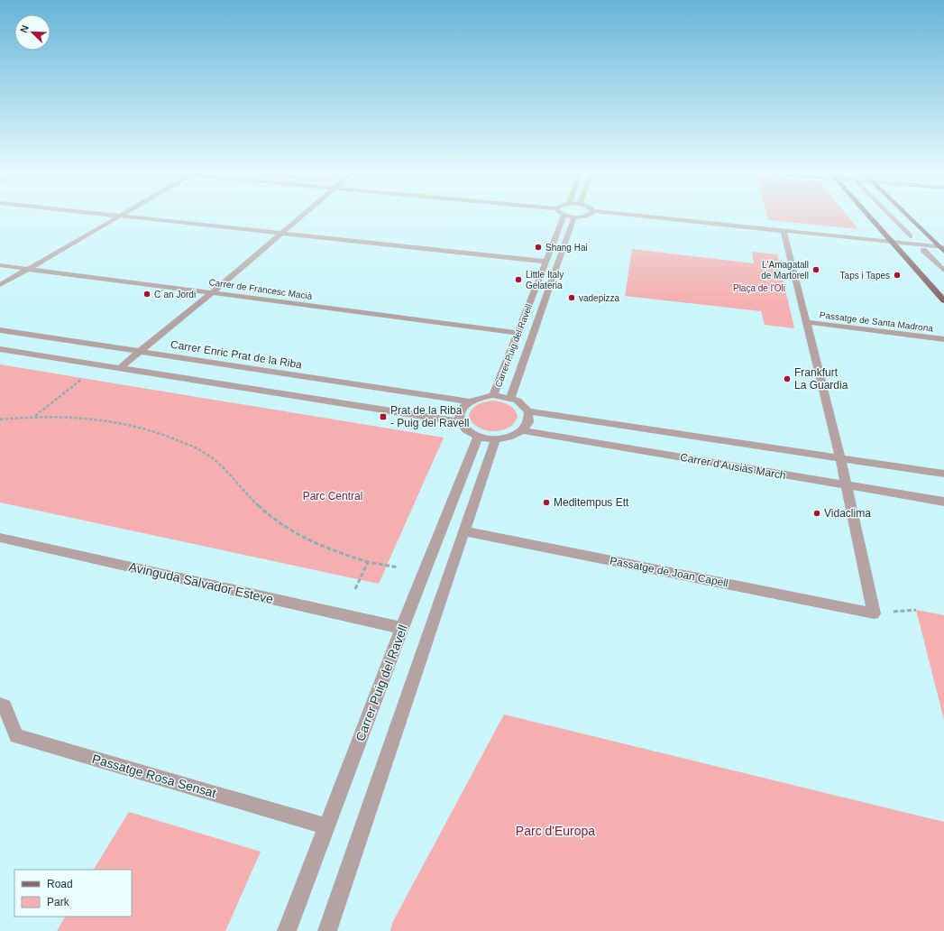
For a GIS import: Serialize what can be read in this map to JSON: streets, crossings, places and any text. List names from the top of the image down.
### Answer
{
  "streets": {
    "street": [
      "Carrer de Francesc Macià",
      "Passatge de Santa Madrona",
      "Carrer Puig del Ravell",
      "Carrer Enric Prat de la Riba",
      "Carrer d'Ausiàs March",
      "Passatge de Joan Capell",
      "Avinguda Salvador Esteve",
      "Passatge Rosa Sensat"
    ]
  },
  "crossings": [
    ["Carrer de Francesc Macià", "Carrer Puig del Ravell"],
    ["Carrer Puig del Ravell", "Carrer Enric Prat de la Riba"],
    ["Carrer Puig del Ravell", "Carrer d'Ausiàs March"],
    ["Carrer Puig del Ravell", "Avinguda Salvador Esteve"],
    ["Carrer Puig del Ravell", "Passatge Rosa Sensat"],
    ["Carrer Enric Prat de la Riba", "Carrer d'Ausiàs March"],
    ["Carrer d'Ausiàs March", "Passatge de Joan Capell"]
  ],
  "parks": ["Plaça de l'Oli", "Parc Central", "Parc d'Europa"],
  "places": {
    "other": [
      "Shang Hai",
      "L'Amagatall de Martorell",
      "Taps i Tapes",
      "Little Italy Gelateria",
      "C´an Jordi",
      "vadepizza",
      "Frankfurt La Guardia",
      "Meditempus Ett",
      "Vidaclima"
    ],
    "transit": ["Prat de la Riba - Puig del Ravell"]
  },
  "legend": ["Road", "Park"],
  "north": "top left"
}
